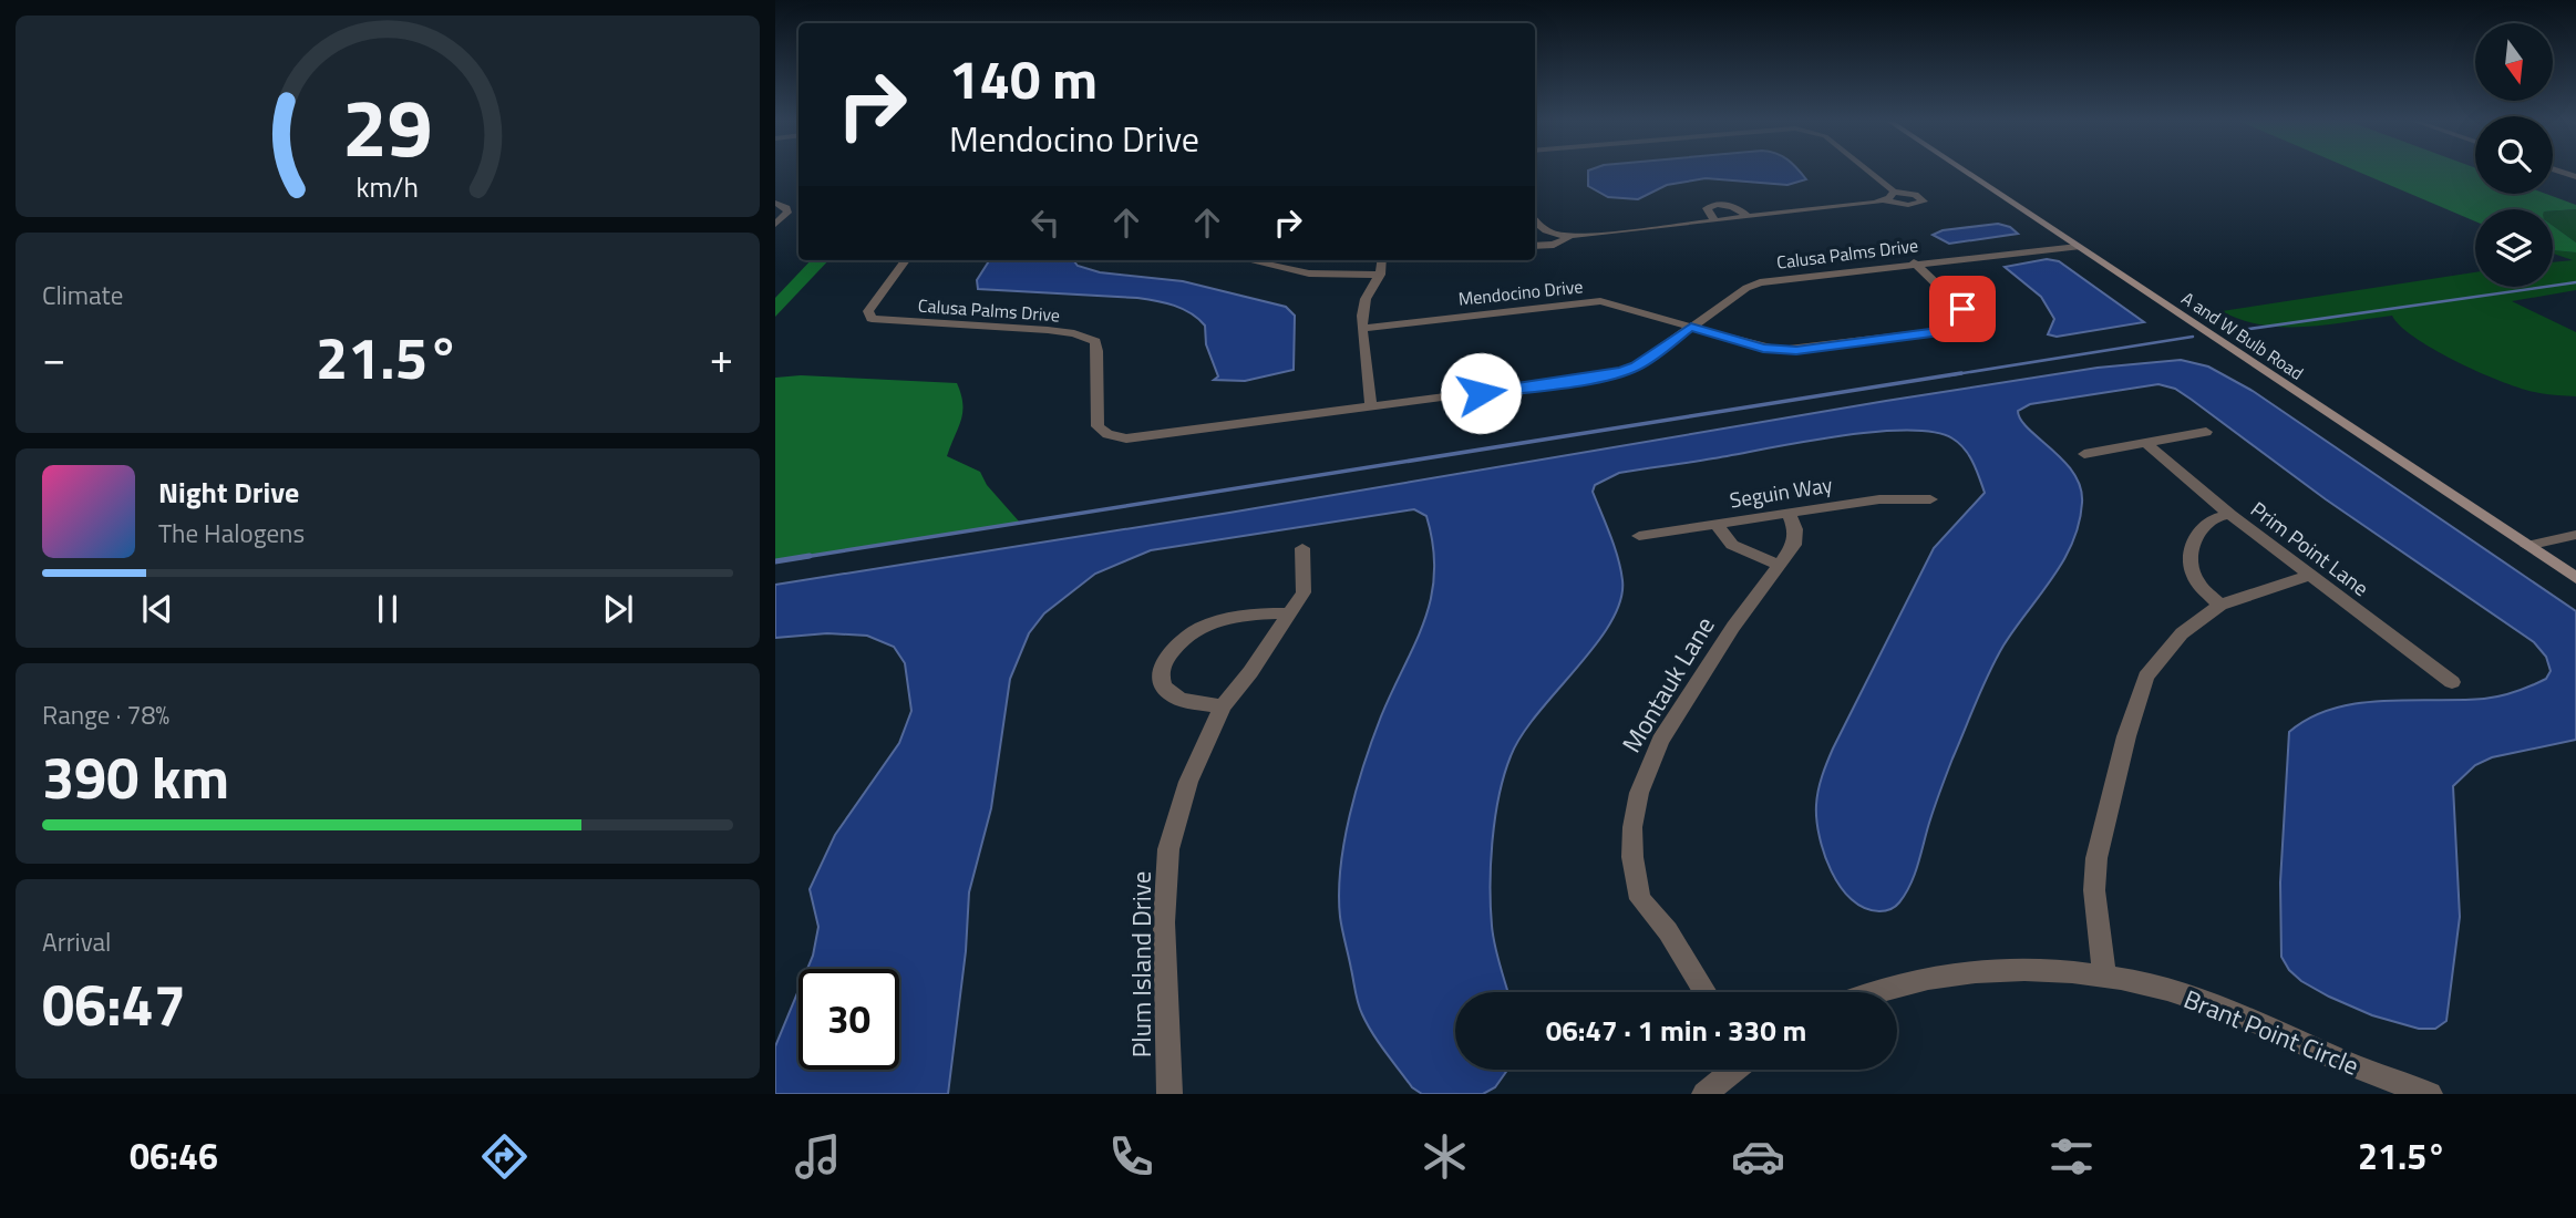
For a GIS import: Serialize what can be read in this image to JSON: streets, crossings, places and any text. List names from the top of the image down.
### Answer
{
  "streets": {
    "street": [
      "Calusa Palms Drive",
      "Mendocino Drive",
      "A and W Bulb Road",
      "Seguin Way",
      "Prim Point Lane",
      "Montauk Lane",
      "Plum Island Drive",
      "Brant Point Circle"
    ]
  },
  "crossings": [
    ["Calusa Palms Drive", "Mendocino Drive"],
    ["Calusa Palms Drive", "A and W Bulb Road"],
    ["Seguin Way", "Montauk Lane"]
  ],
  "north": "bottom",
  "page": {
    "turn": ["140 m", "Mendocino Drive"],
    "tile": [
      "Climate",
      ["Range · 78%", "390 km"],
      ["Arrival", "06:47"]
    ],
    "heat": ["−", "21.5°", "+"],
    "song": ["Night Drive", "The Halogens"],
    "limit": "30",
    "trip": "06:47 · 1 min · 330 m",
    "tabs": ["06:46", "21.5°"],
    "gauge": ["29", "km/h"]
  }
}
